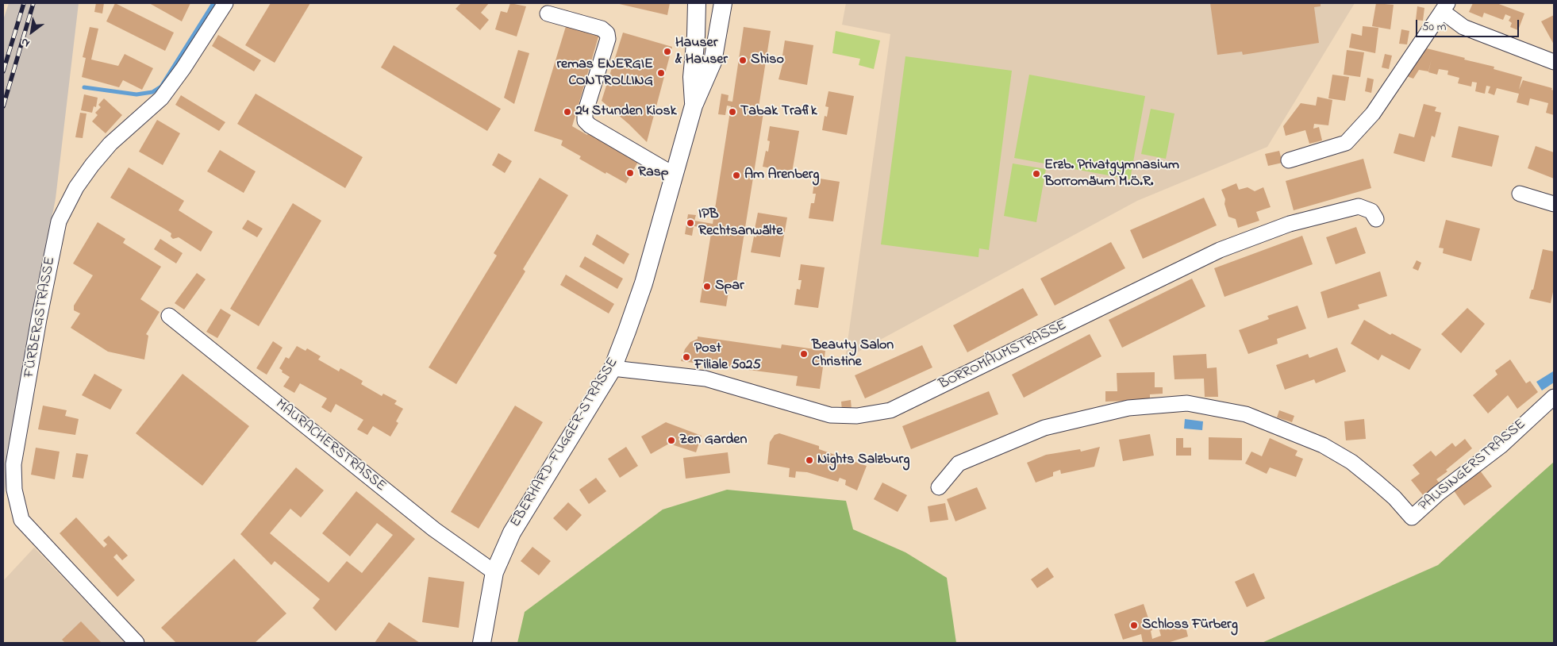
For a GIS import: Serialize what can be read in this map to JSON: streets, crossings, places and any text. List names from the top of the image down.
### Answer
{
  "streets": {
    "main road": ["EBERHARD-FUGGER-STRASSE"],
    "street": [
      "FÜRBERGSTRASSE",
      "BORROMÄUMSTRASSE",
      "MAURACHERSTRASSE",
      "PAUSINGERSTRASSE"
    ]
  },
  "crossings": [
    ["BORROMÄUMSTRASSE", "EBERHARD-FUGGER-STRASSE"],
    ["EBERHARD-FUGGER-STRASSE", "MAURACHERSTRASSE"]
  ],
  "places": [
    "Hauser & Hauser",
    "Shiso",
    "remas ENERGIE CONTROLLING",
    "24 Stunden Kiosk",
    "Tabak Trafik",
    "Rasp",
    "Erzb. Privatgymnasium Borromäum M.Ö.R.",
    "Am Arenberg",
    "IPB Rechtsanwälte",
    "Spar",
    "Beauty Salon Christine",
    "Post Filiale 5025",
    "Zen Garden",
    "Nights Salzburg",
    "Schloss Fürberg"
  ],
  "scale_bar": "50 m",
  "north": "bottom left"
}
